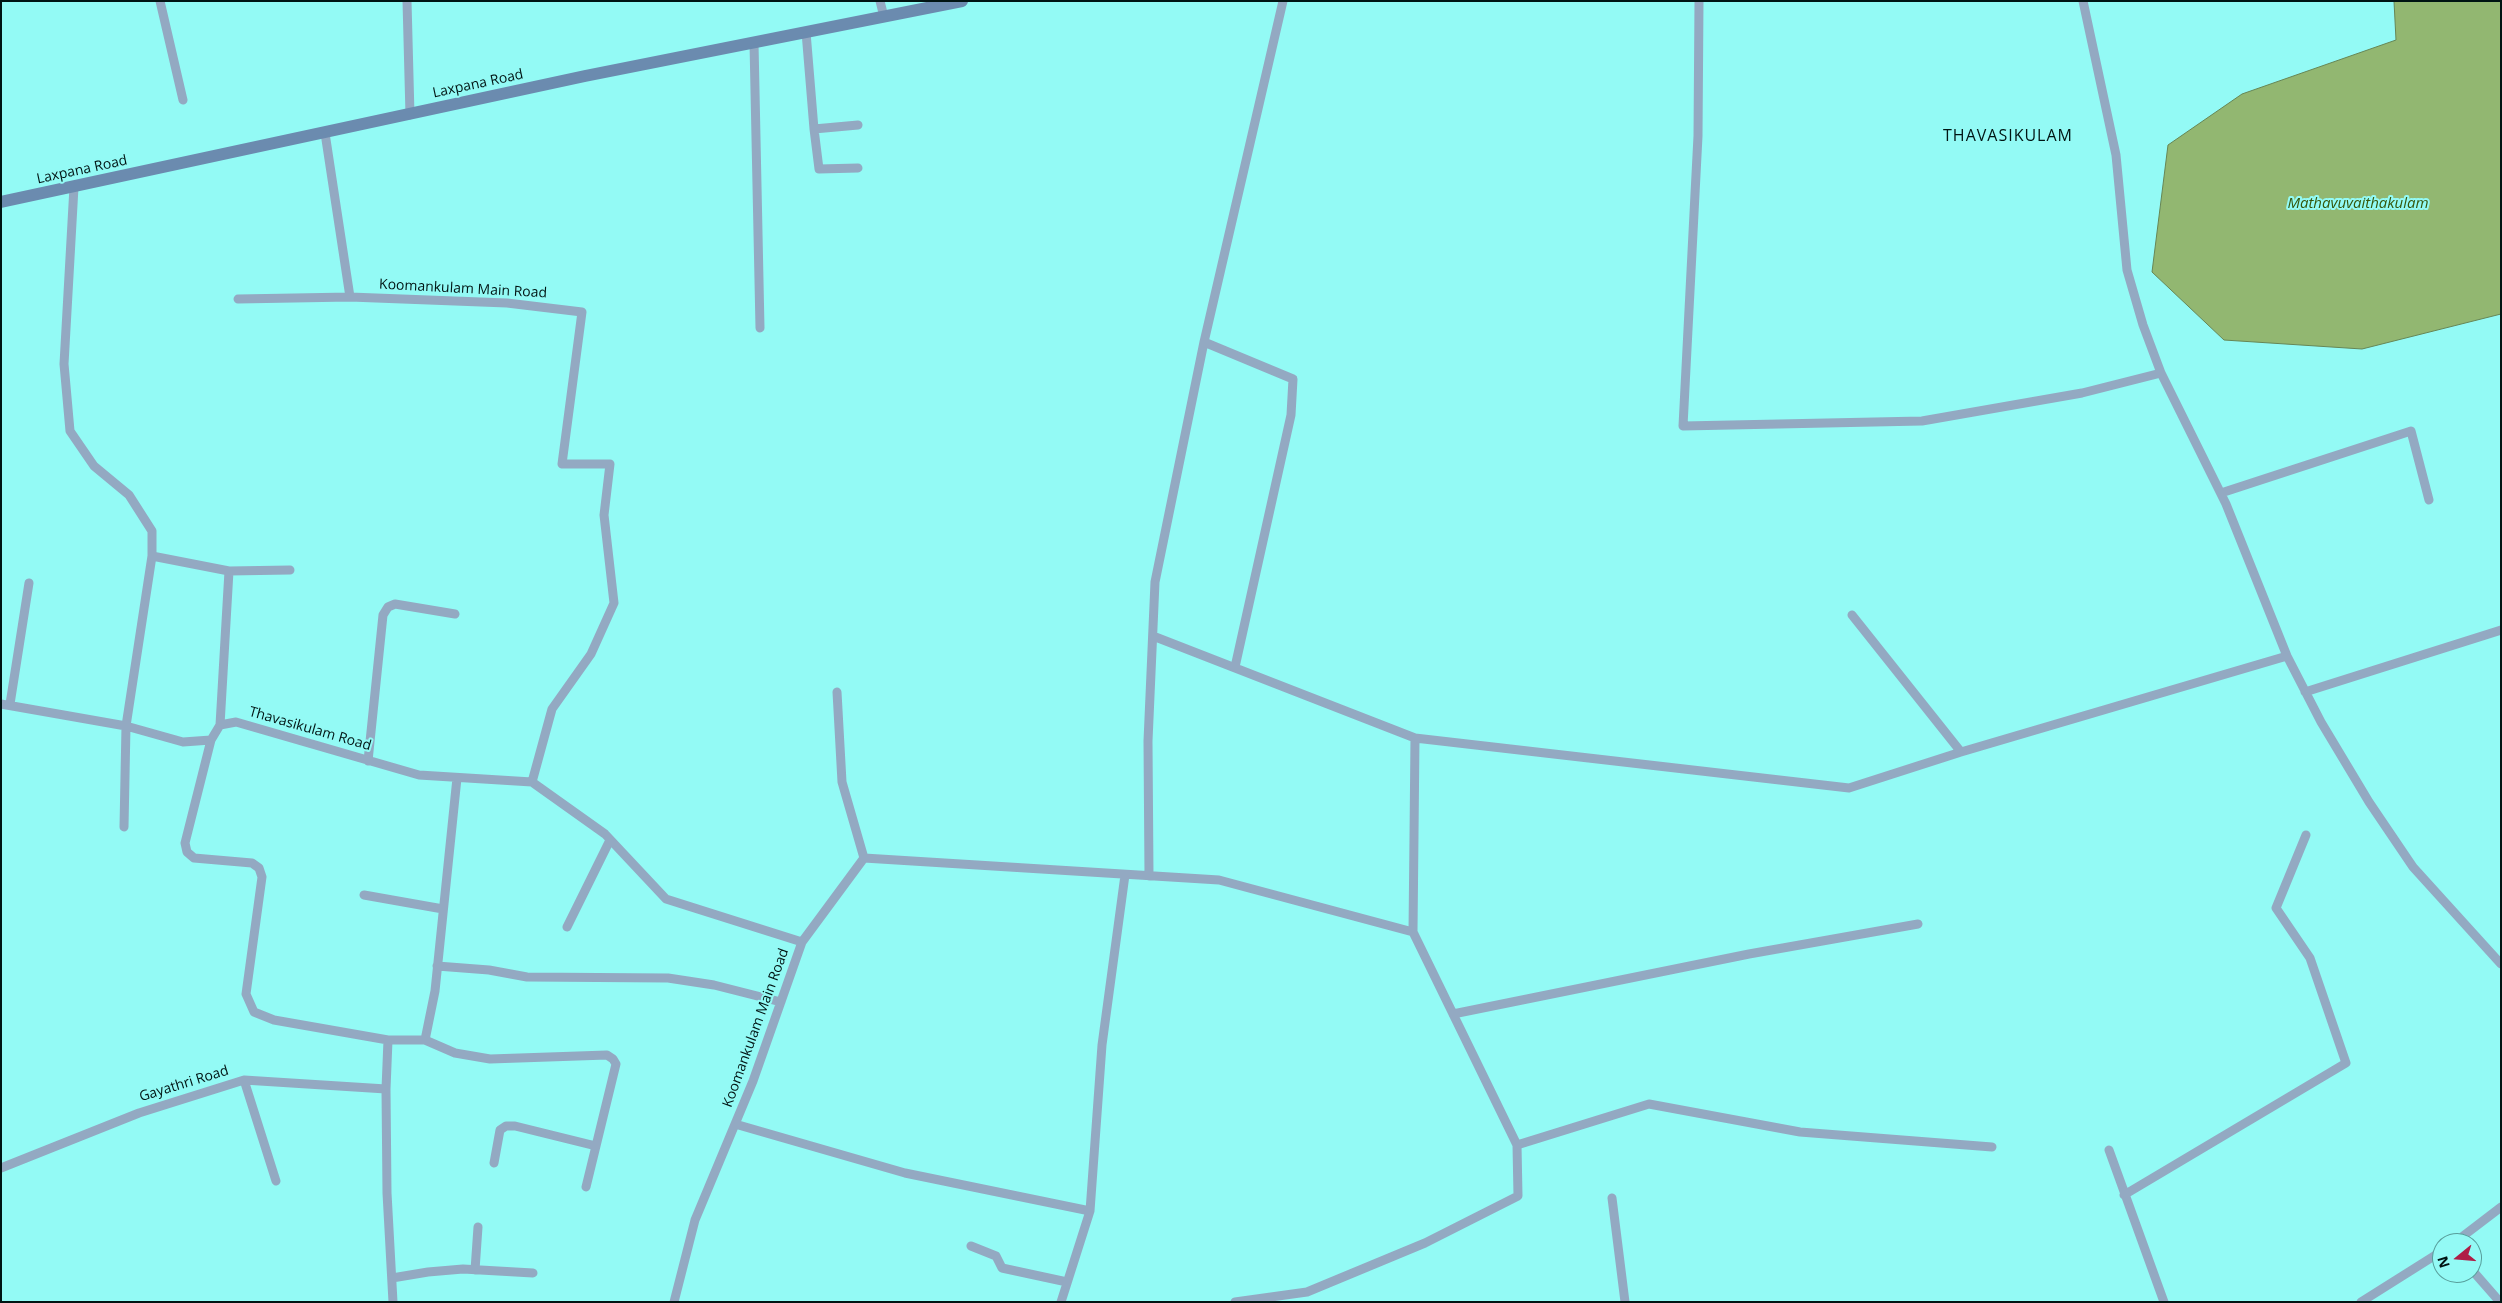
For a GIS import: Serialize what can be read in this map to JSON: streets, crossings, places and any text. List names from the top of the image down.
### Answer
{
  "streets": {
    "street": [
      "Laxpana Road",
      "Koomankulam Main Road",
      "Thavasikulam Road",
      "Gayathri Road"
    ]
  },
  "crossings": [
    ["Koomankulam Main Road", "Thavasikulam Road"]
  ],
  "districts": ["THAVASIKULAM"],
  "water": ["Mathavuvaithakulam"],
  "north": "left"
}
